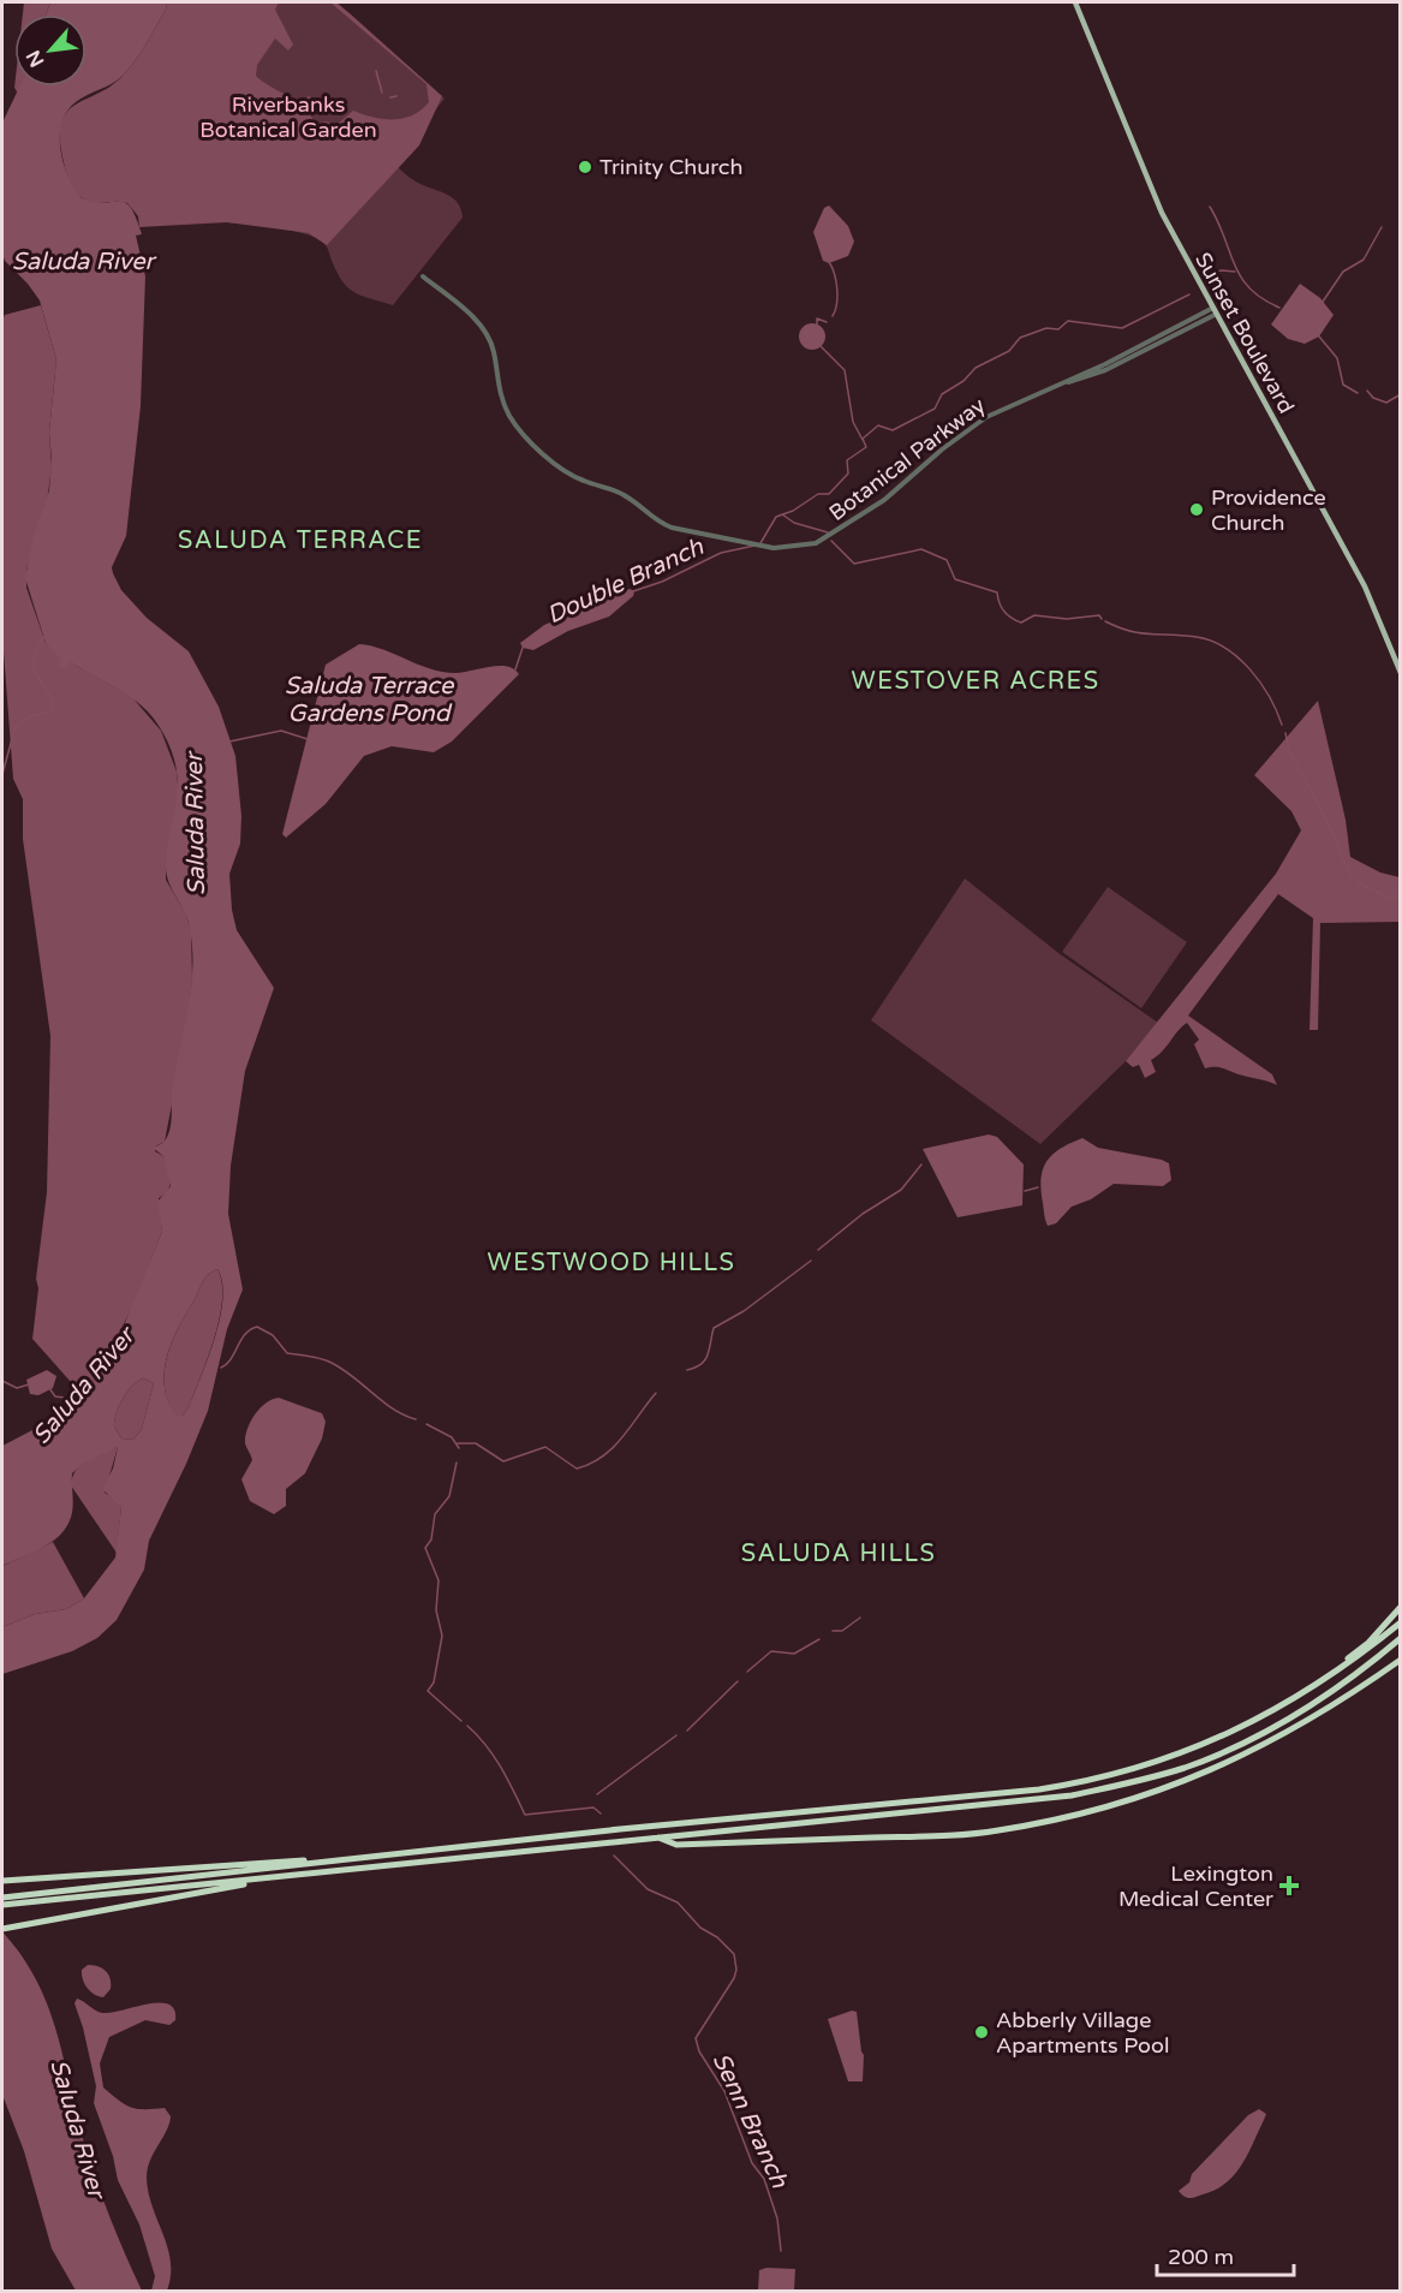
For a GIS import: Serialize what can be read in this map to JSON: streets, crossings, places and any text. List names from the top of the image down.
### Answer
{
  "streets": {
    "main road": ["Sunset Boulevard"],
    "street": ["Botanical Parkway"]
  },
  "crossings": [
    ["Sunset Boulevard", "Botanical Parkway"]
  ],
  "districts": [
    "SALUDA TERRACE",
    "WESTOVER ACRES",
    "WESTWOOD HILLS",
    "SALUDA HILLS"
  ],
  "water": [
    "Saluda River",
    "Double Branch",
    "Saluda Terrace Gardens Pond",
    "Senn Branch"
  ],
  "parks": ["Riverbanks Botanical Garden"],
  "places": {
    "other": ["Trinity Church", "Providence Church", "Abberly Village Apartments Pool"],
    "health": ["Lexington Medical Center"]
  },
  "scale_bar": "200 m",
  "north": "bottom left"
}
